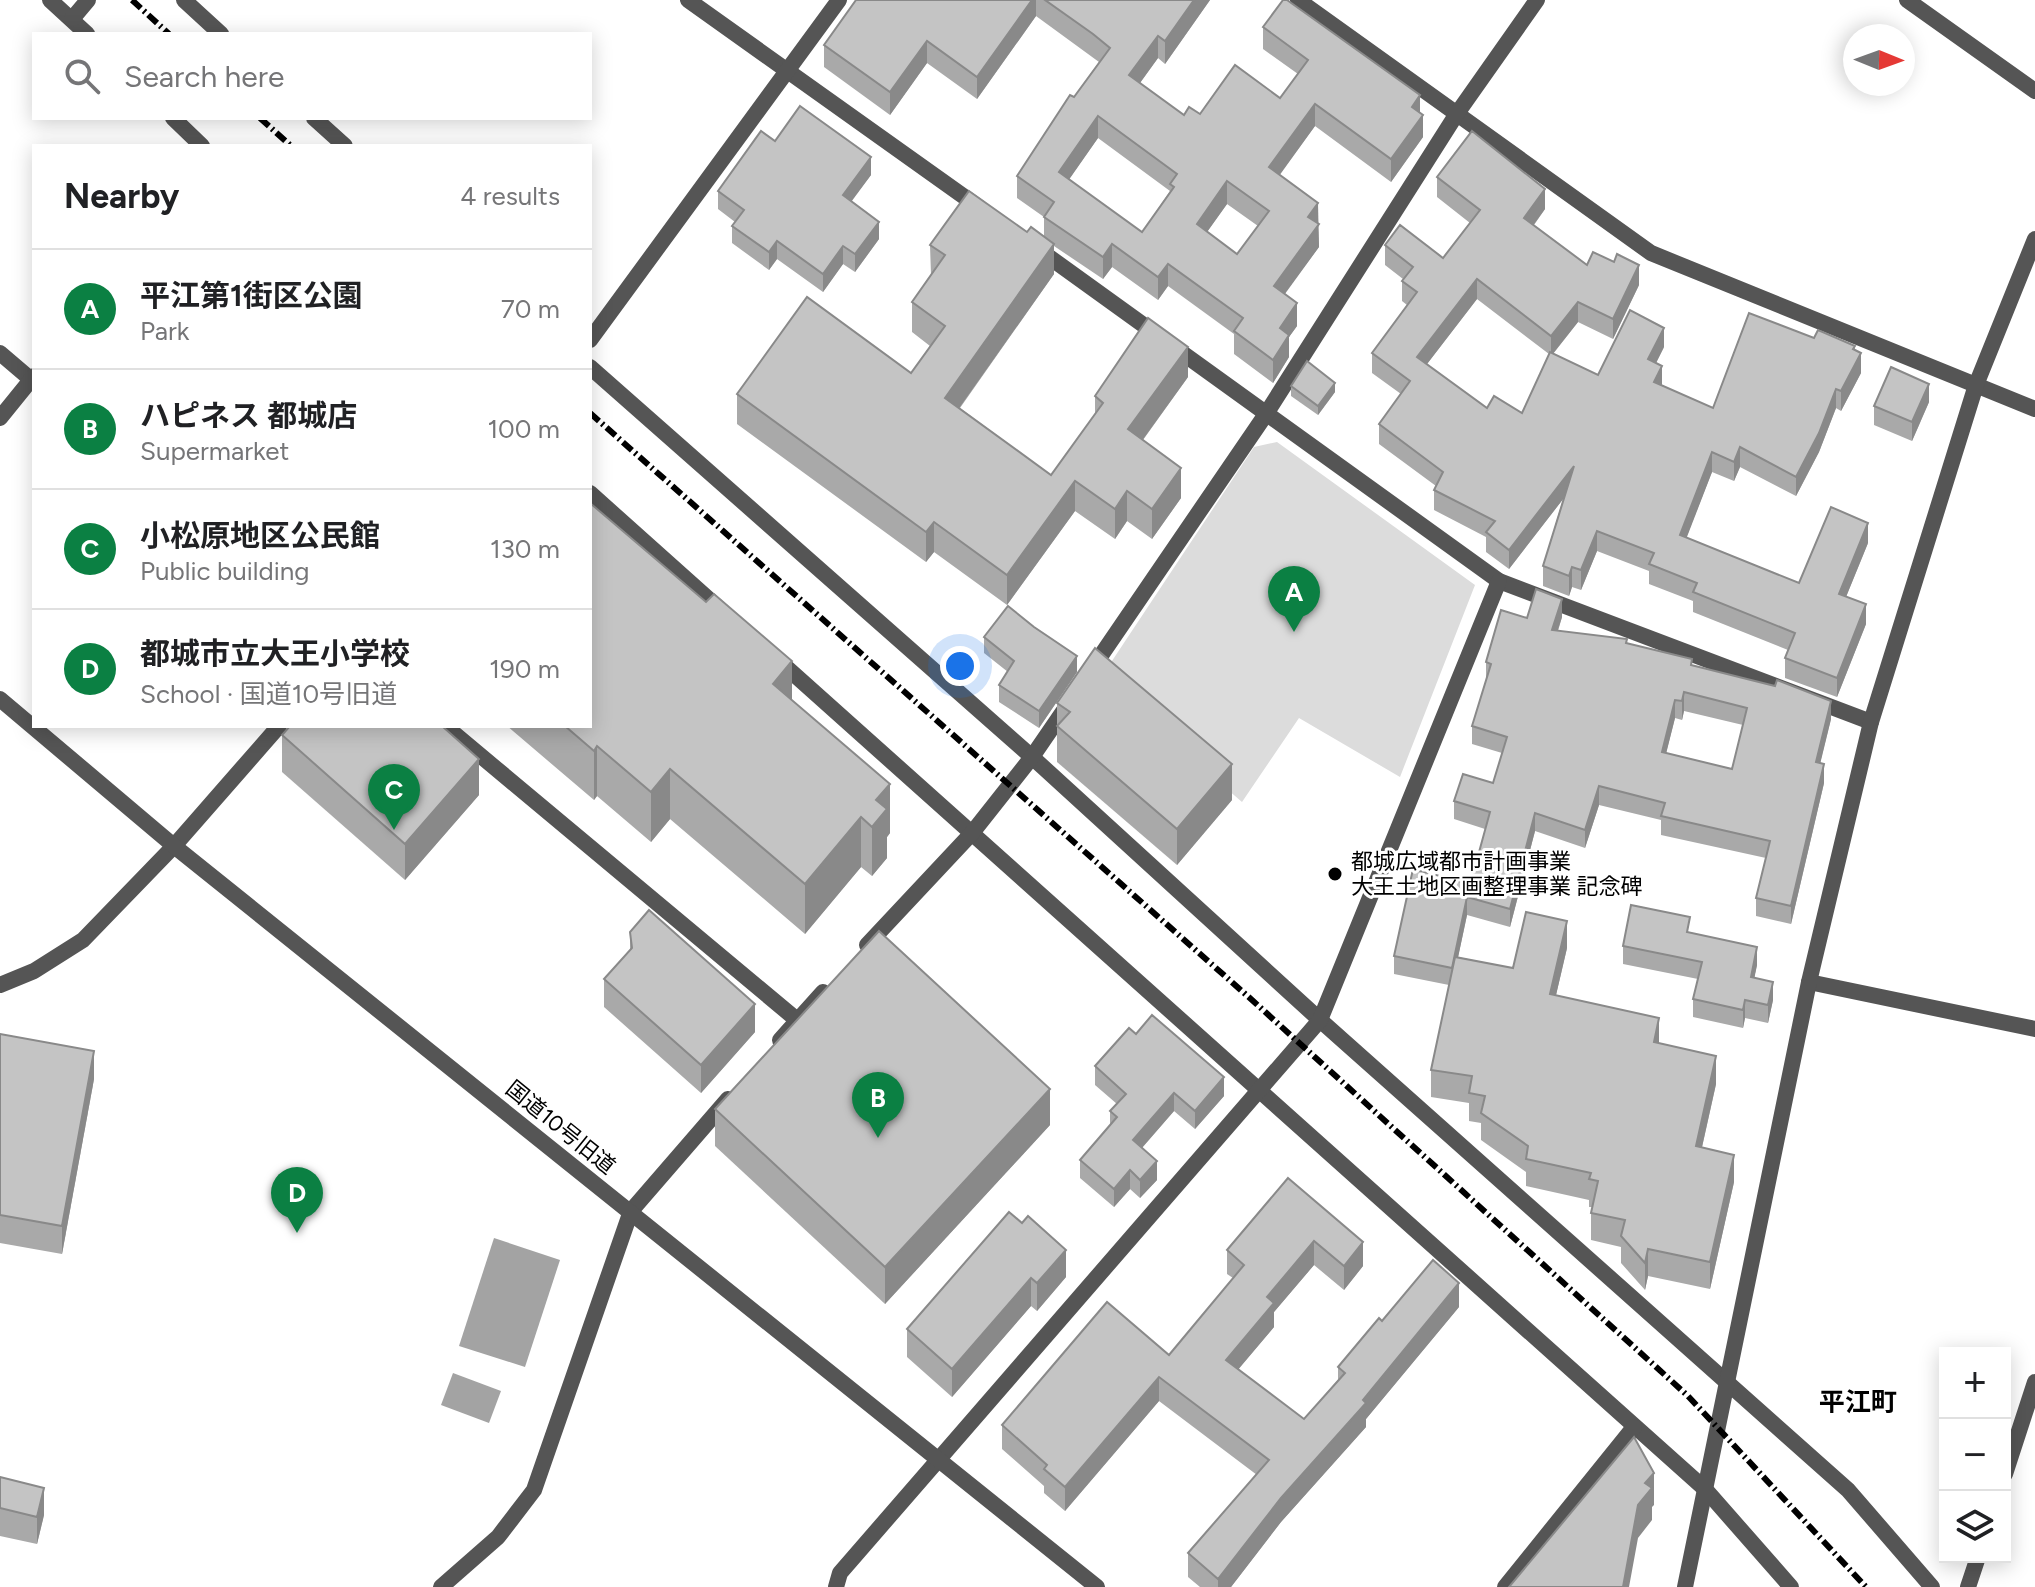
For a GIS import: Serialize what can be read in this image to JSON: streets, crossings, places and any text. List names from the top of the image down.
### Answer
{
  "streets": {
    "street": ["国道10号旧道"]
  },
  "districts": ["平江町"],
  "places": ["都城広域都市計画事業 大王土地区画整理事業 記念碑"],
  "north": "right",
  "page": {
    "search": "Search here",
    "heading": ["Nearby", "4 results"],
    "list": [
      {
        "mark": "A",
        "name": "平江第1街区公園",
        "note": "Park",
        "value": "70 m"
      },
      {
        "mark": "B",
        "name": "ハピネス 都城店",
        "note": "Supermarket",
        "value": "100 m"
      },
      {
        "mark": "C",
        "name": "小松原地区公民館",
        "note": "Public building",
        "value": "130 m"
      },
      {
        "mark": "D",
        "name": "都城市立大王小学校",
        "note": "School · 国道10号旧道",
        "value": "190 m"
      }
    ],
    "pins": [
      "A",
      "C",
      "B",
      "D"
    ],
    "map_buttons": ["+", "−"]
  }
}
